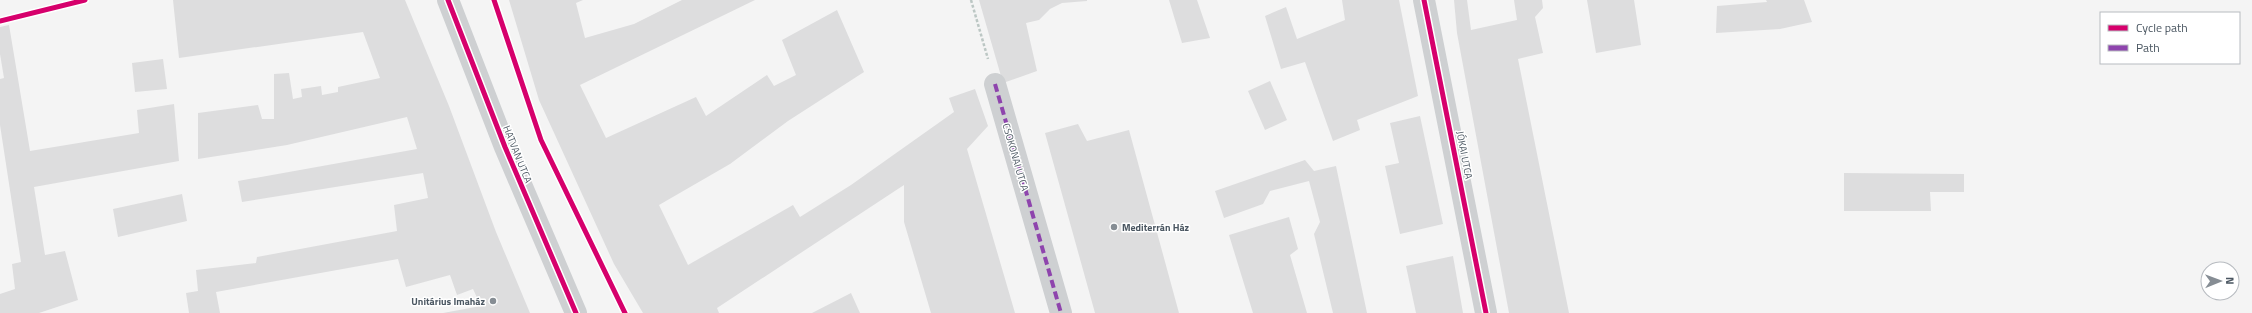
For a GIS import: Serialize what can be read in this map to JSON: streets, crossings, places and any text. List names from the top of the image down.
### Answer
{
  "streets": {
    "street": ["HATVAN UTCA", "JÓKAI UTCA", "CSOKONAI UTCA"]
  },
  "places": ["Mediterrán Ház", "Unitárius Imaház"],
  "legend": ["Cycle path", "Path"],
  "north": "right"
}
